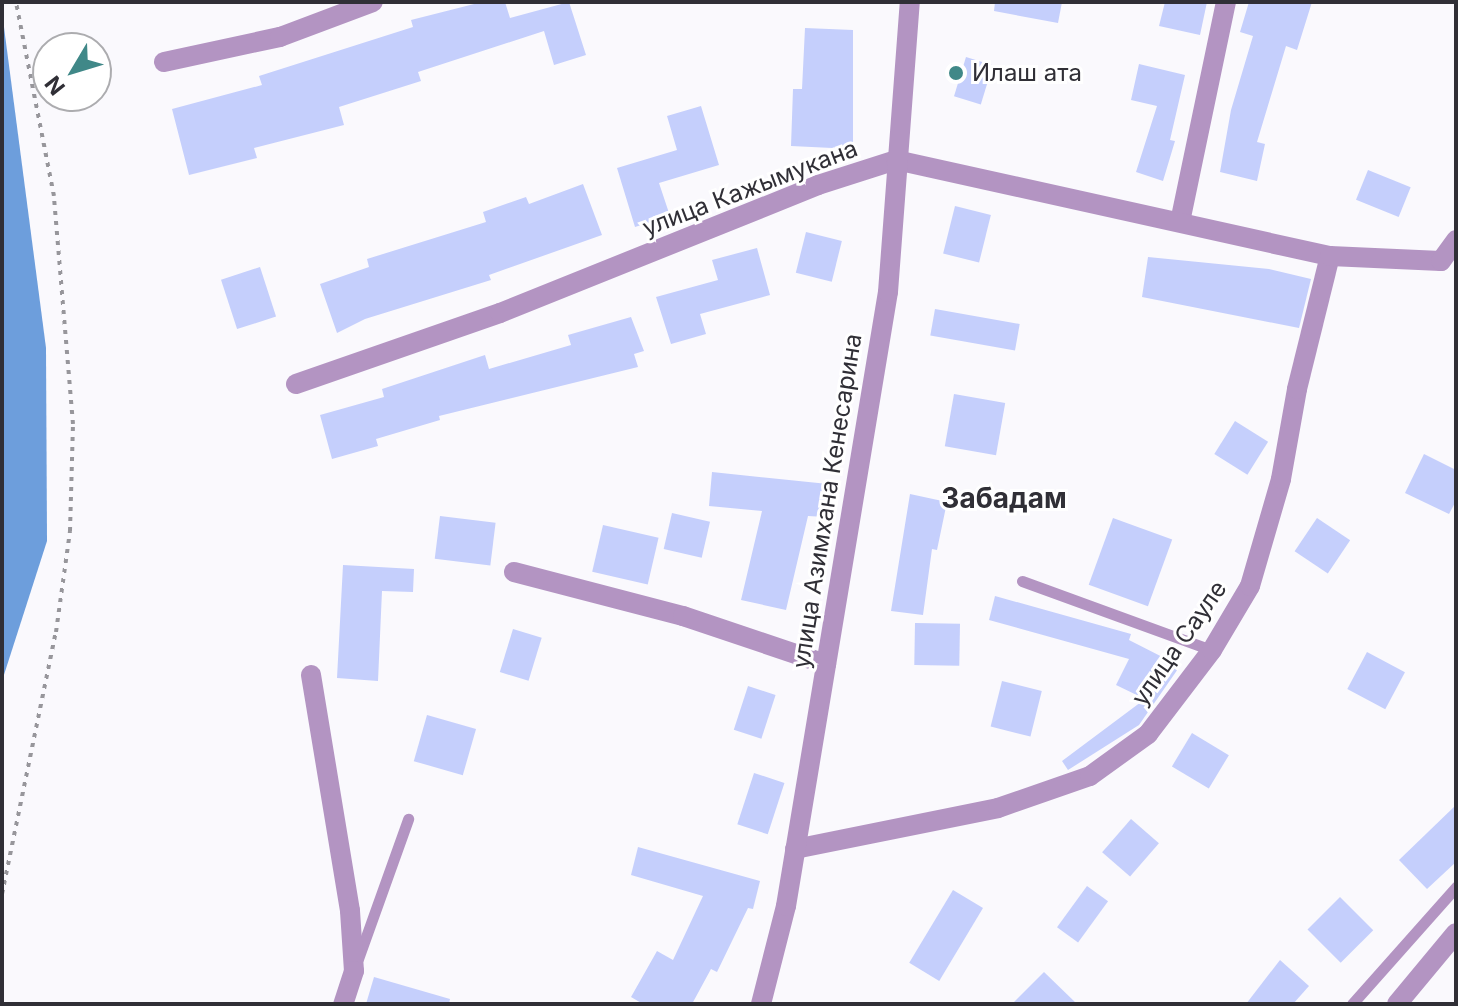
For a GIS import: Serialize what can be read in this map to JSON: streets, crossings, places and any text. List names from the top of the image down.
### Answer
{
  "streets": {
    "street": ["улица Кажымукана", "улица Азимхана Кенесарина", "улица Сауле"]
  },
  "crossings": [
    ["улица Кажымукана", "улица Азимхана Кенесарина"],
    ["улица Кажымукана", "улица Сауле"],
    ["улица Азимхана Кенесарина", "улица Сауле"]
  ],
  "districts": ["Забадам"],
  "places": ["Илаш ата"],
  "north": "bottom left"
}
